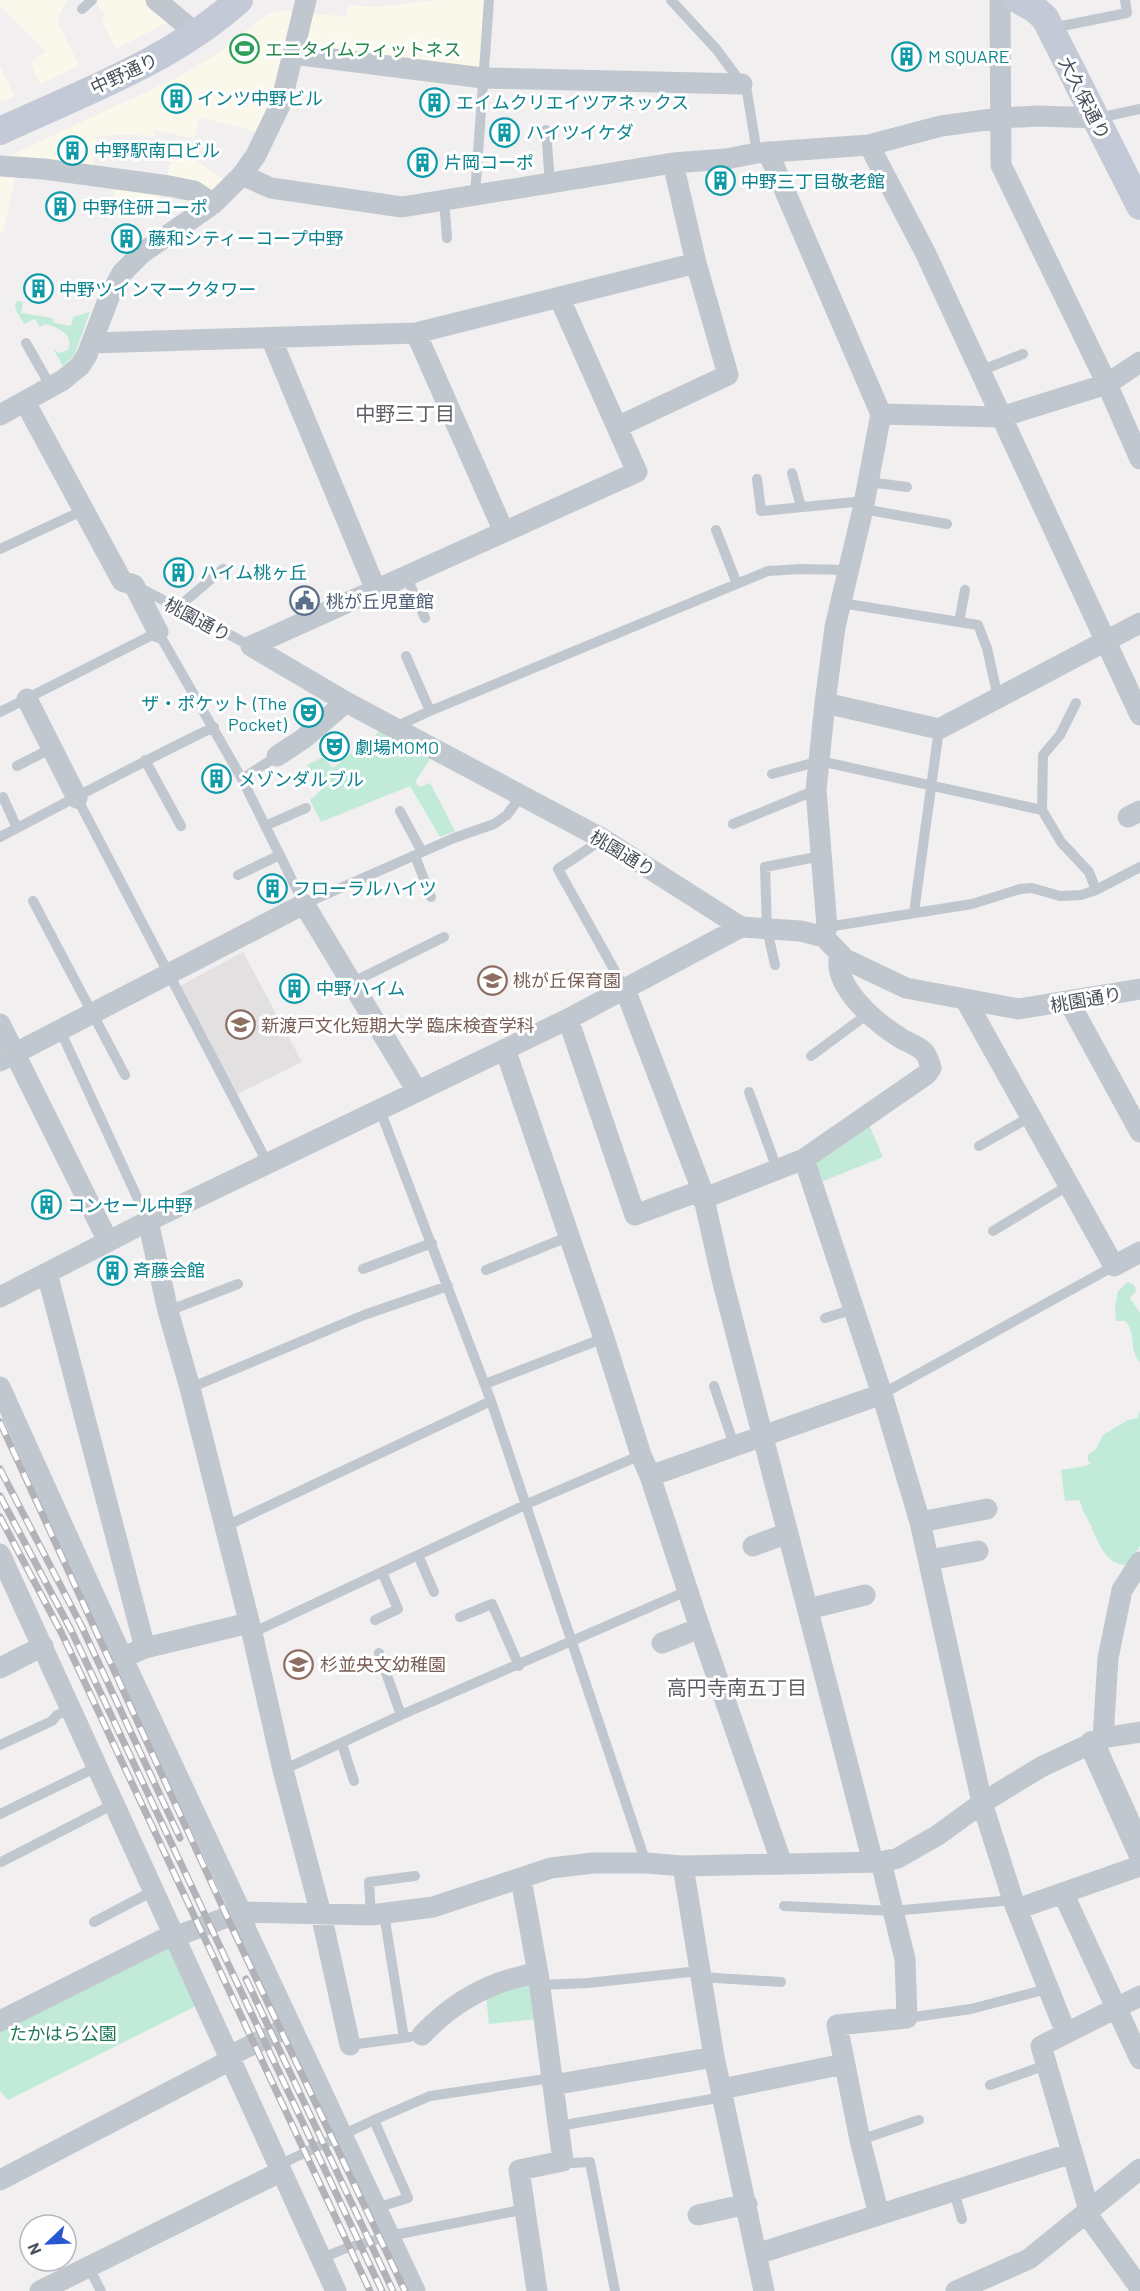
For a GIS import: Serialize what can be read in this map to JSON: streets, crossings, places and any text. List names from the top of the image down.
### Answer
{
  "streets": {
    "main road": ["中野通り", "大久保通り"],
    "street": ["桃園通り"]
  },
  "districts": ["中野三丁目", "高円寺南五丁目"],
  "parks": ["たかはら公園"],
  "places": {
    "sports": ["エニタイムフィットネス"],
    "building": [
      "M SQUARE",
      "インツ中野ビル",
      "エイムクリエイツアネックス",
      "ハイツイケダ",
      "中野駅南口ビル",
      "片岡コーポ",
      "中野三丁目敬老館",
      "中野住研コーポ",
      "藤和シティーコープ中野",
      "中野ツインマークタワー",
      "ハイム桃ヶ丘",
      "メゾンダルブル",
      "フローラルハイツ",
      "中野ハイム",
      "コンセール中野",
      "斉藤会館"
    ],
    "public building": ["桃が丘児童館"],
    "theatre": ["ザ・ポケット (The Pocket)", "劇場MOMO"],
    "school or university": ["桃が丘保育園", "新渡戸文化短期大学 臨床検査学科", "杉並央文幼稚園"]
  },
  "north": "bottom left"
}
